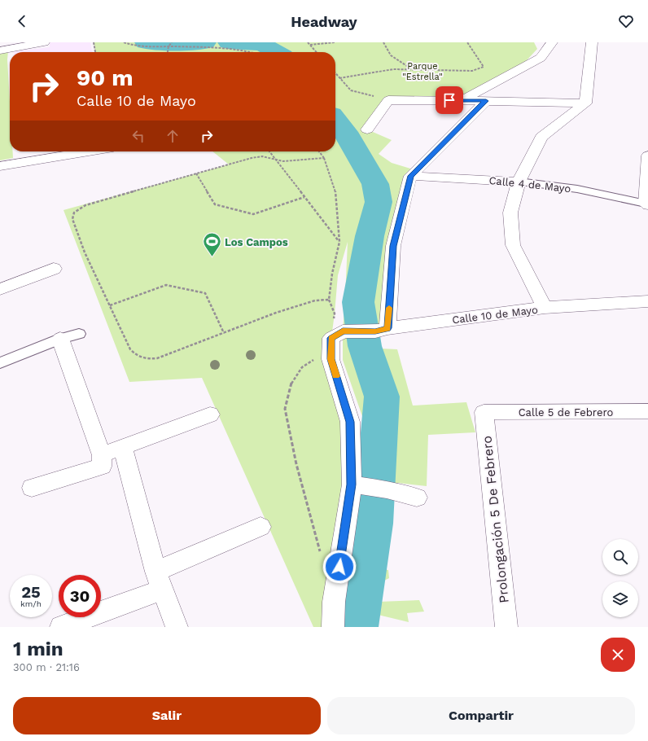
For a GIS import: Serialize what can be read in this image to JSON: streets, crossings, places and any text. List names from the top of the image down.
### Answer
{
  "streets": {
    "street": [
      "Calle 4 de Mayo",
      "Calle 10 de Mayo",
      "Calle 5 de Febrero",
      "Prolongación 5 De Febrero"
    ]
  },
  "crossings": [
    ["Calle 5 de Febrero", "Prolongación 5 De Febrero"]
  ],
  "parks": ["Parque \"Estrella\""],
  "places": {
    "sports": ["Los Campos"]
  },
  "page": {
    "header": "Headway",
    "turn": ["90 m", "Calle 10 de Mayo"],
    "speed": "25 km/h",
    "limit": "30",
    "heading": ["1 min", "300 m · 21:16"],
    "buttons": ["Salir", "Compartir"]
  }
}
